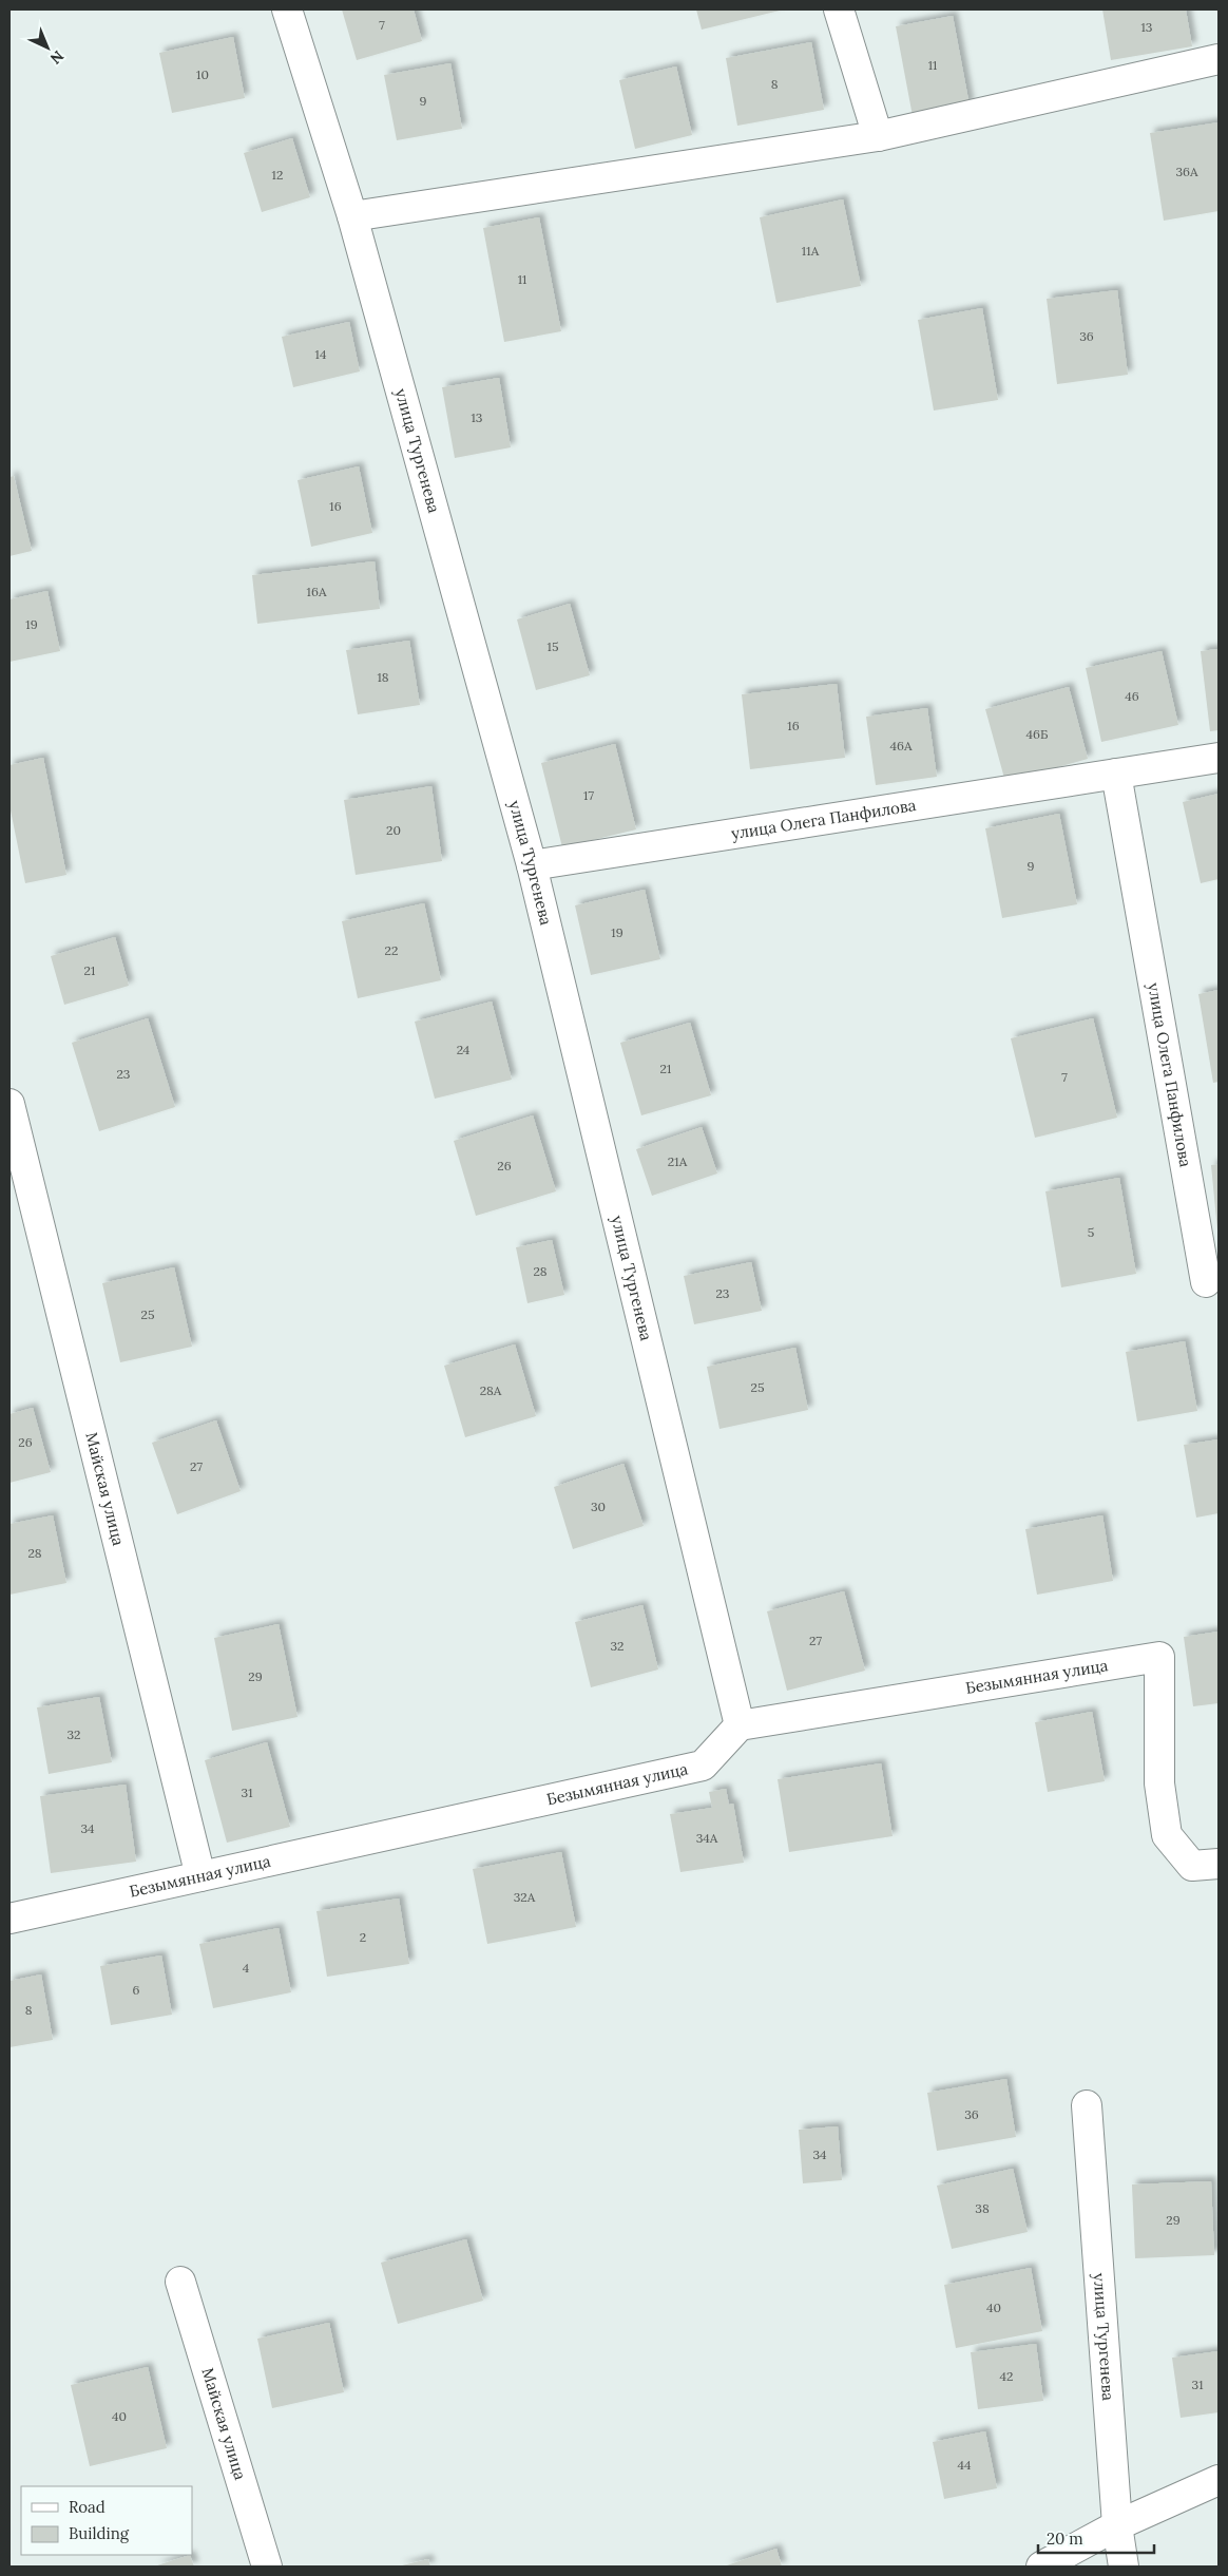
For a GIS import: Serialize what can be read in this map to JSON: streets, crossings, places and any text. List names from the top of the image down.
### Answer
{
  "streets": {
    "street": [
      "улица Тургенева",
      "улица Олега Панфилова",
      "Майская улица",
      "Безымянная улица"
    ]
  },
  "crossings": [
    ["улица Тургенева", "улица Олега Панфилова"],
    ["улица Тургенева", "Безымянная улица"],
    ["Майская улица", "Безымянная улица"]
  ],
  "house_numbers": [
    "7",
    "13",
    "11",
    "10",
    "8",
    "9",
    "36А",
    "12",
    "11А",
    "11",
    "36",
    "14",
    "13",
    "16",
    "16А",
    "19",
    "15",
    "18",
    "46",
    "16",
    "46Б",
    "46А",
    "17",
    "20",
    "9",
    "19",
    "22",
    "21",
    "24",
    "21",
    "23",
    "7",
    "21А",
    "26",
    "5",
    "28",
    "23",
    "25",
    "25",
    "28А",
    "26",
    "27",
    "30",
    "28",
    "27",
    "32",
    "29",
    "32",
    "31",
    "34",
    "34А",
    "32А",
    "2",
    "4",
    "6",
    "8",
    "36",
    "34",
    "38",
    "29",
    "40",
    "42",
    "31",
    "40",
    "44"
  ],
  "legend": ["Road", "Building"],
  "scale_bar": "20 m",
  "north": "bottom right"
}
